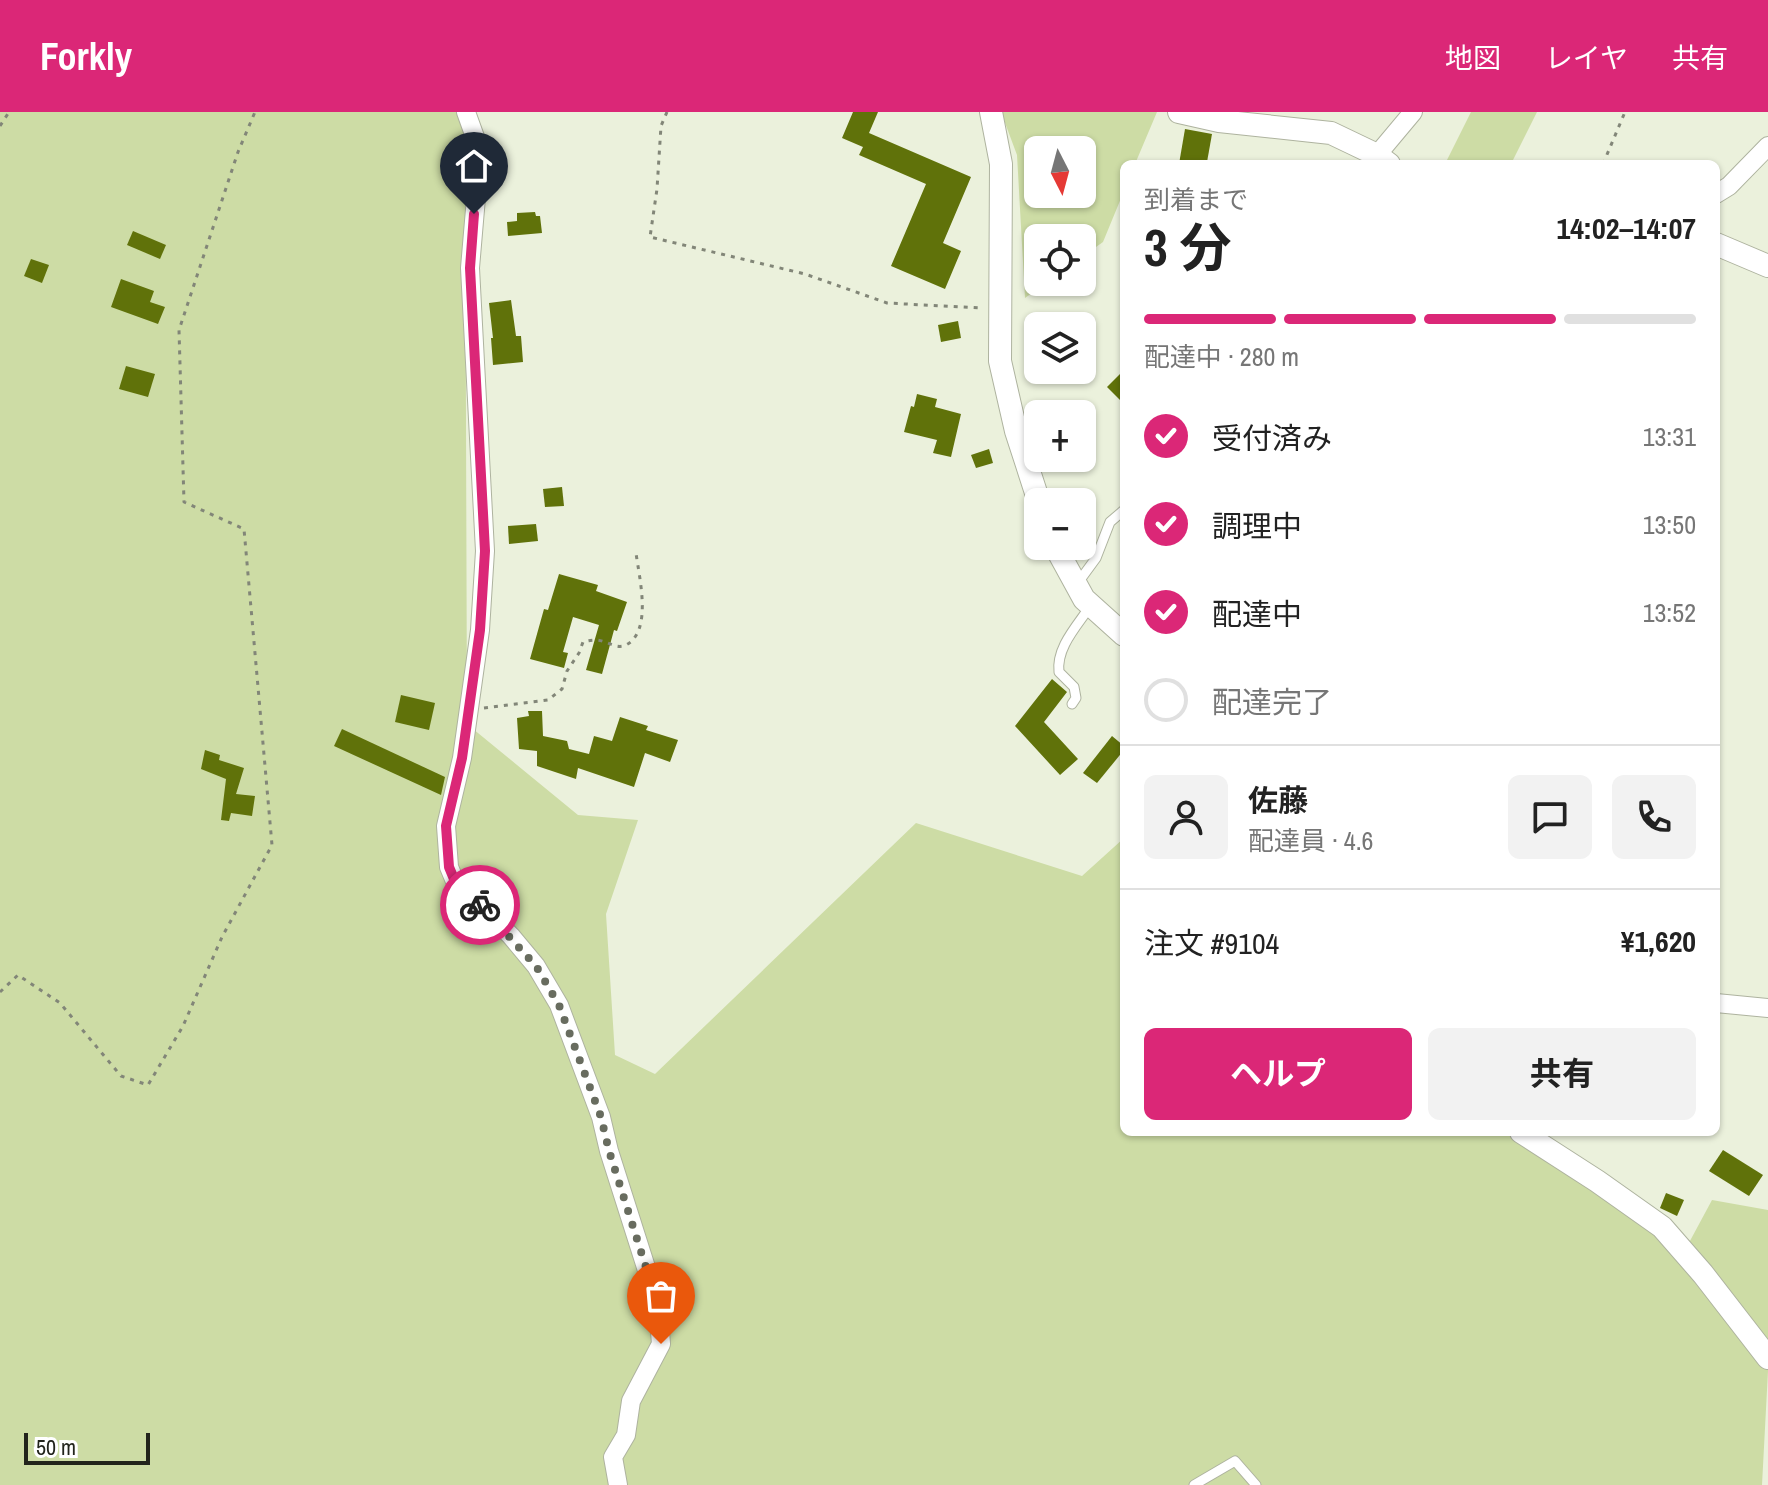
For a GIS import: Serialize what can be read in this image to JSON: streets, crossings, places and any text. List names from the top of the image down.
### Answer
{
  "scale_bar": "50 m",
  "north": "bottom",
  "page": {
    "header": "Forkly",
    "nav": ["地図", "レイヤ", "共有"],
    "map_buttons": ["+", "−"],
    "heading": ["3 分", "到着まで", "14:02–14:07"],
    "panel": [
      "佐藤",
      "配達員 · 4.6",
      "注文 #9104",
      "¥1,620"
    ],
    "bar": "配達中 · 280 m",
    "list": [
      ["受付済み", "13:31"],
      ["調理中", "13:50"],
      ["配達中", "13:52"],
      "配達完了"
    ],
    "buttons": ["ヘルプ", "共有"],
    "scale": "50 m"
  }
}
